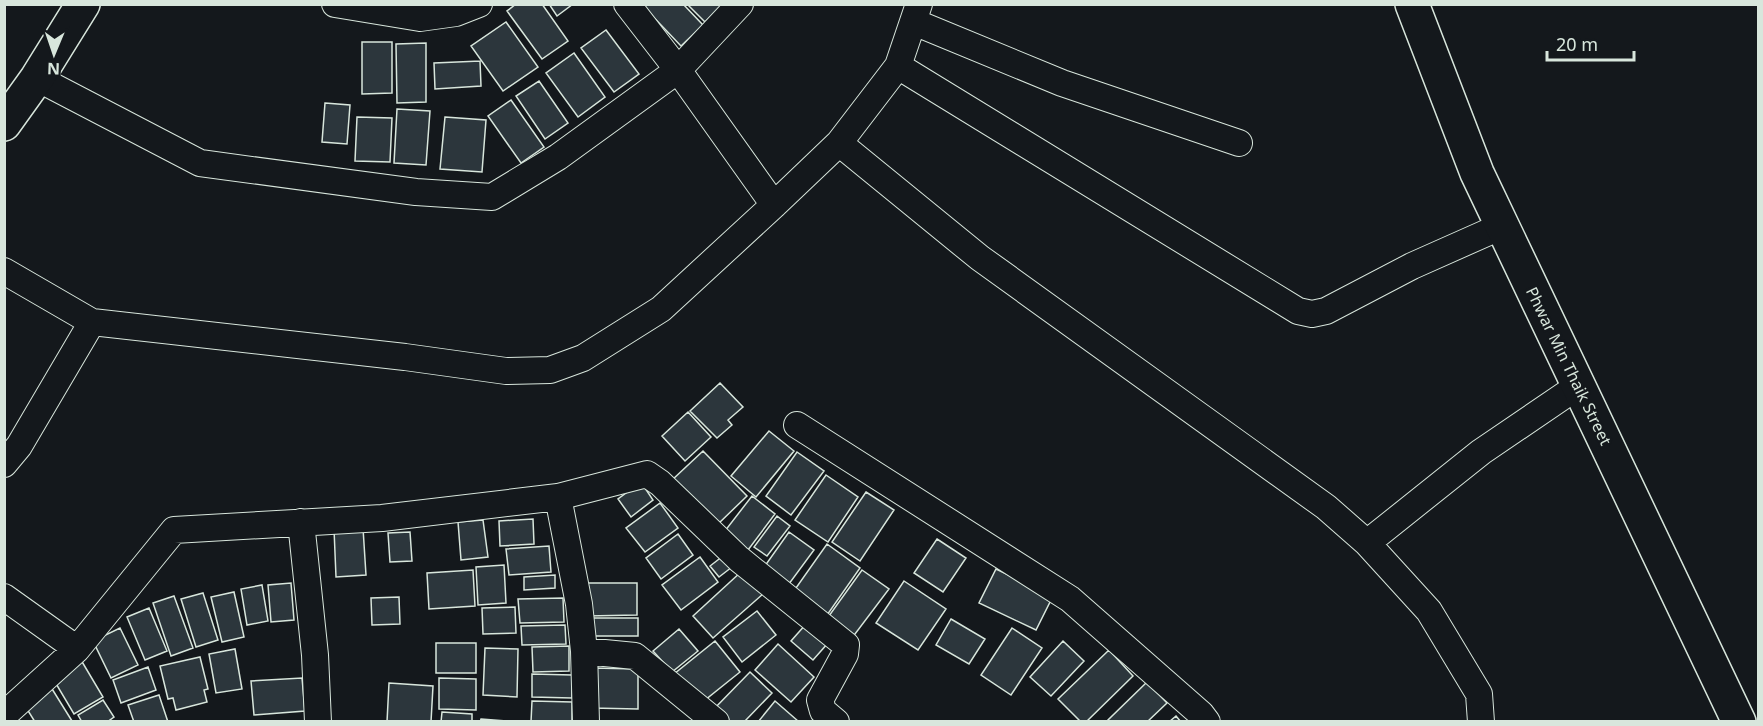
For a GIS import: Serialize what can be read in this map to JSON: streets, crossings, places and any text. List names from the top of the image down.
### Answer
{
  "streets": {
    "street": ["Phwar Min Thaik Street"]
  },
  "scale_bar": "20 m",
  "north": "bottom"
}
